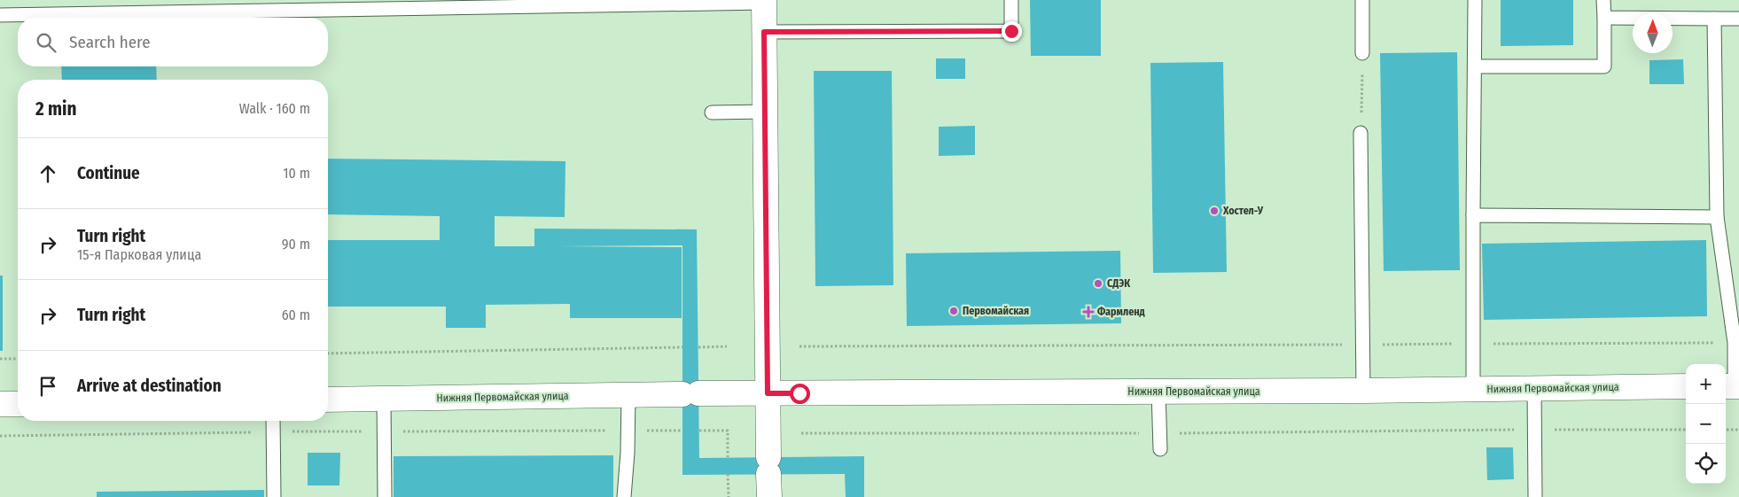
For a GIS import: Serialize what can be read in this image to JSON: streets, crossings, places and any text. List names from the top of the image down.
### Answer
{
  "streets": {
    "street": ["Нижняя Первомайская улица"]
  },
  "places": {
    "other": ["Хостел-У", "СДЭК", "Первомайская"],
    "health": ["Фармленд"]
  },
  "north": "top",
  "page": {
    "search": "Search here",
    "heading": ["2 min", "Walk · 160 m"],
    "list": [
      ["Continue", "10 m"],
      ["Turn right", "15-я Парковая улица", "90 m"],
      ["Turn right", "60 m"],
      "Arrive at destination"
    ],
    "map_buttons": ["+", "−"]
  }
}
